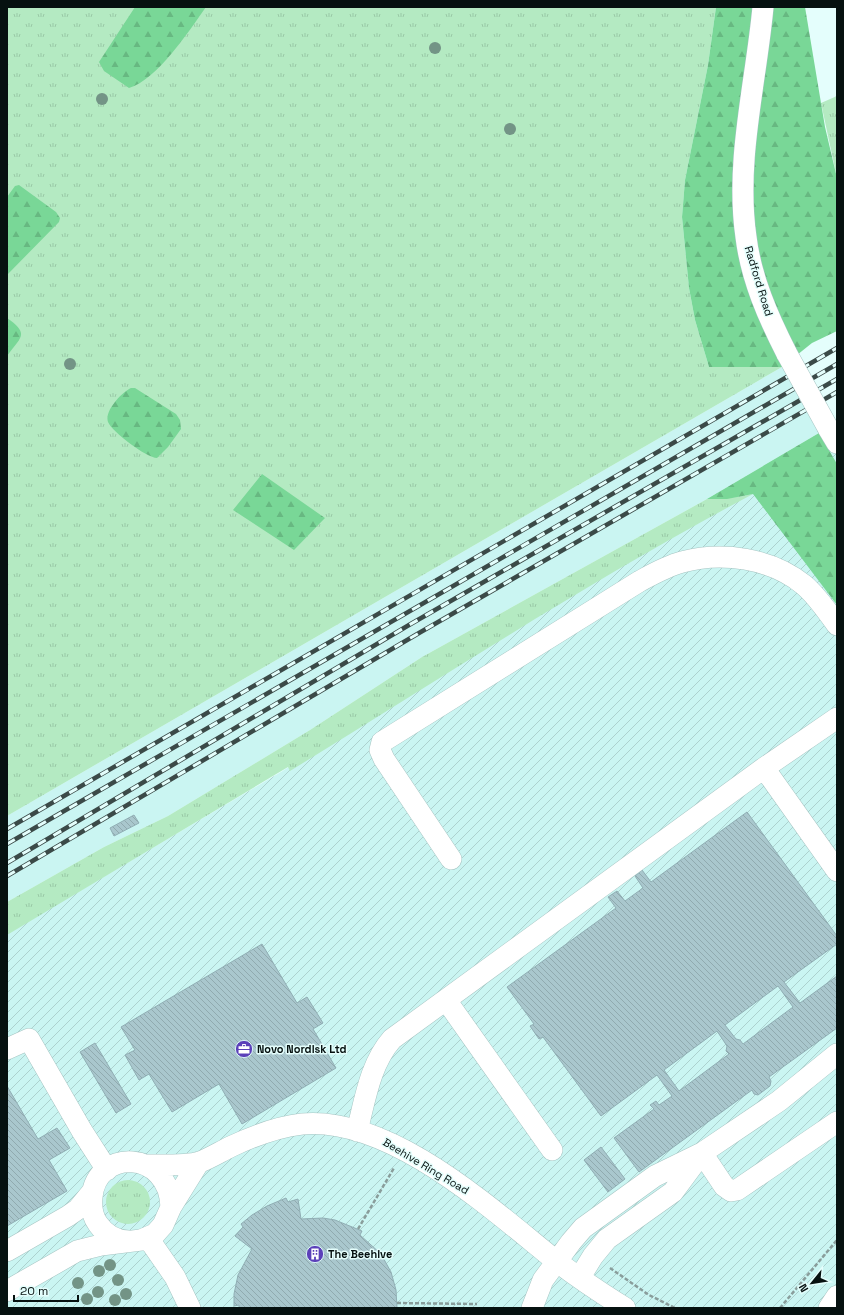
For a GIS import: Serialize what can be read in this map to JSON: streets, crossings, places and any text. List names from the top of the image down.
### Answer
{
  "streets": {
    "street": ["Radford Road", "Beehive Ring Road"]
  },
  "places": {
    "office": ["Novo Nordisk Ltd"],
    "building": ["The Beehive"]
  },
  "scale_bar": "20 m",
  "north": "bottom left"
}
